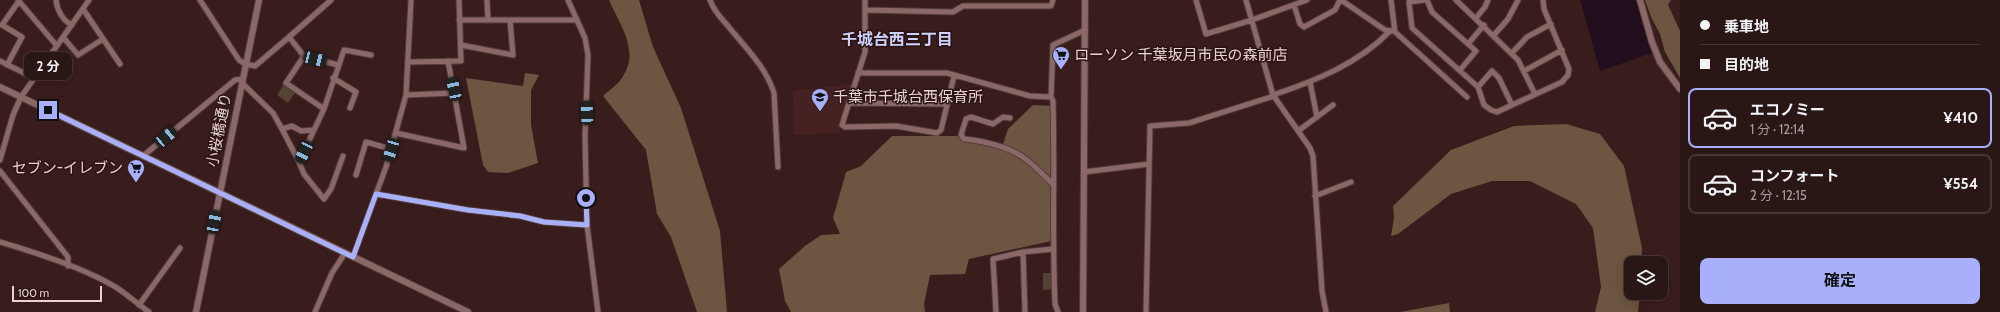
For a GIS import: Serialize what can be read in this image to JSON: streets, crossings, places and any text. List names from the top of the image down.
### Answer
{
  "streets": {
    "street": ["小桜橋通り"]
  },
  "districts": ["千城台西三丁目"],
  "places": {
    "supermarket": ["ローソン 千葉坂月市民の森前店", "セブン-イレブン"],
    "school or university": ["千葉市千城台西保育所"]
  },
  "scale_bar": "100 m",
  "page": {
    "banner": ["乗車地", "目的地"],
    "bubble": "2 分",
    "list": [
      {
        "name": "エコノミー",
        "note": "1 分 · 12:14",
        "value": "¥410"
      },
      {
        "name": "コンフォート",
        "note": "2 分 · 12:15",
        "value": "¥554"
      }
    ],
    "buttons": "確定",
    "scale": "100 m"
  }
}
